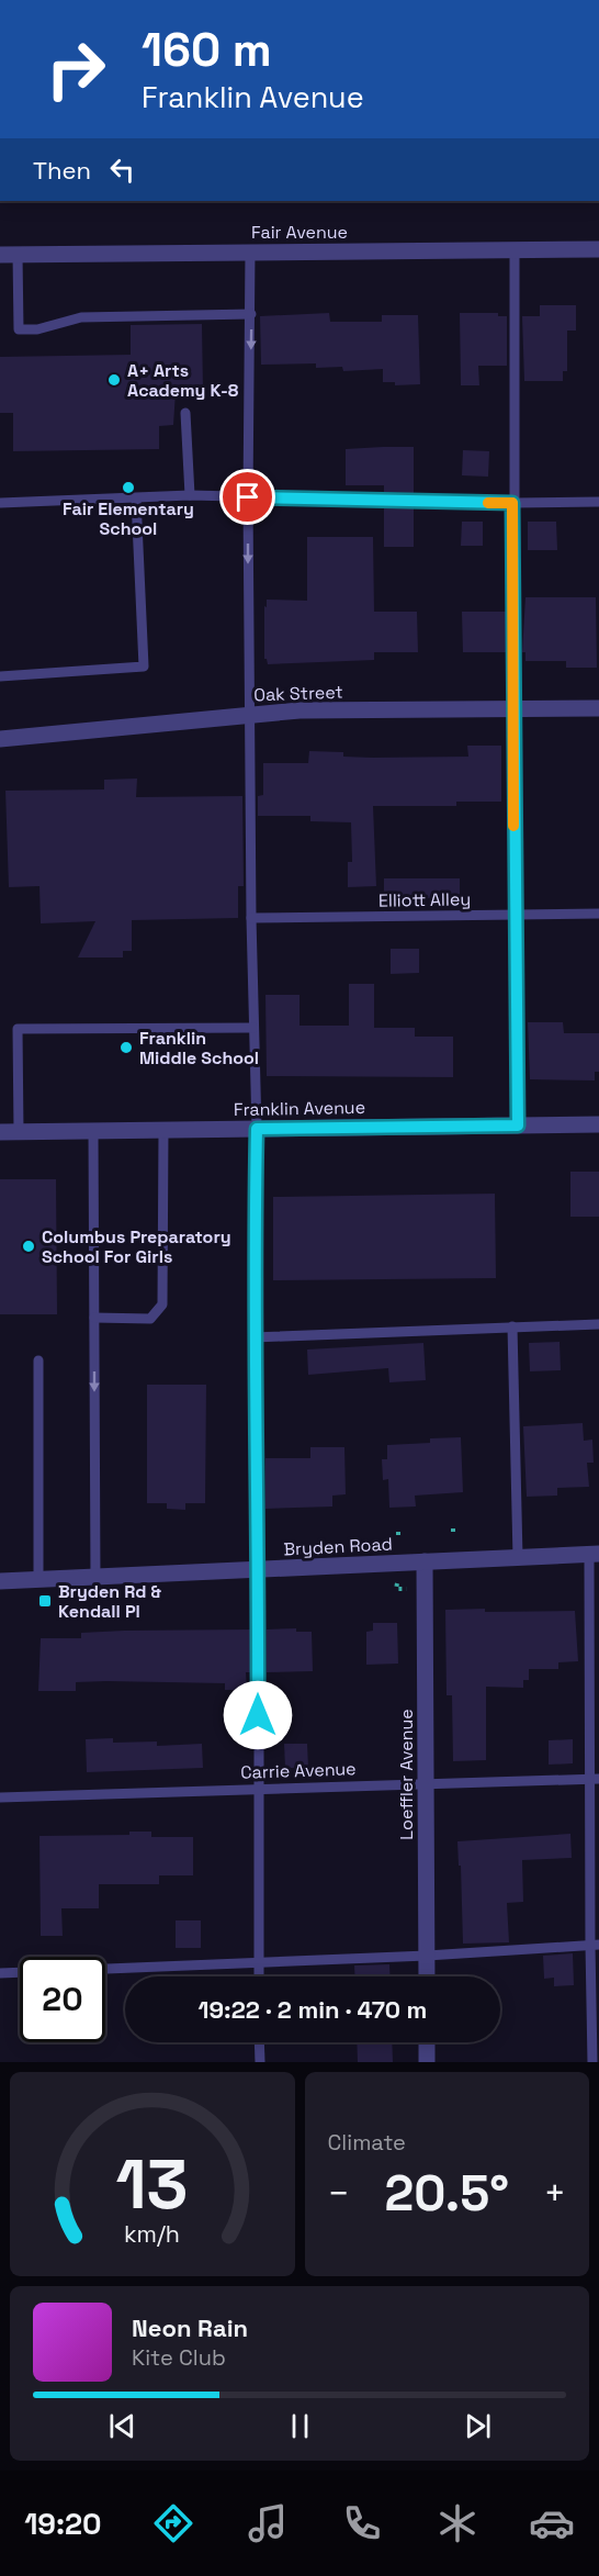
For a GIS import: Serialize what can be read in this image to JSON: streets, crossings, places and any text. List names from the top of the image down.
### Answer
{
  "streets": {
    "street": [
      "Fair Avenue",
      "Oak Street",
      "Franklin Avenue",
      "Bryden Road",
      "Loeffler Avenue"
    ],
    "lane": ["Elliott Alley", "Carrie Avenue"]
  },
  "crossings": [
    ["Bryden Road", "Loeffler Avenue"],
    ["Carrie Avenue", "Loeffler Avenue"]
  ],
  "places": {
    "other": [
      "A+ Arts Academy K-8",
      "Fair Elementary School",
      "Franklin Middle School",
      "Columbus Preparatory School For Girls"
    ],
    "transit": ["Bryden Rd & Kendall Pl"]
  },
  "page": {
    "turn": ["160 m", "Franklin Avenue"],
    "then": "Then",
    "limit": "20",
    "trip": "19:22 · 2 min · 470 m",
    "tile": "Climate",
    "heat": ["−", "20.5°", "+"],
    "song": ["Neon Rain", "Kite Club"],
    "tabs": "19:20",
    "gauge": ["13", "km/h"]
  }
}
